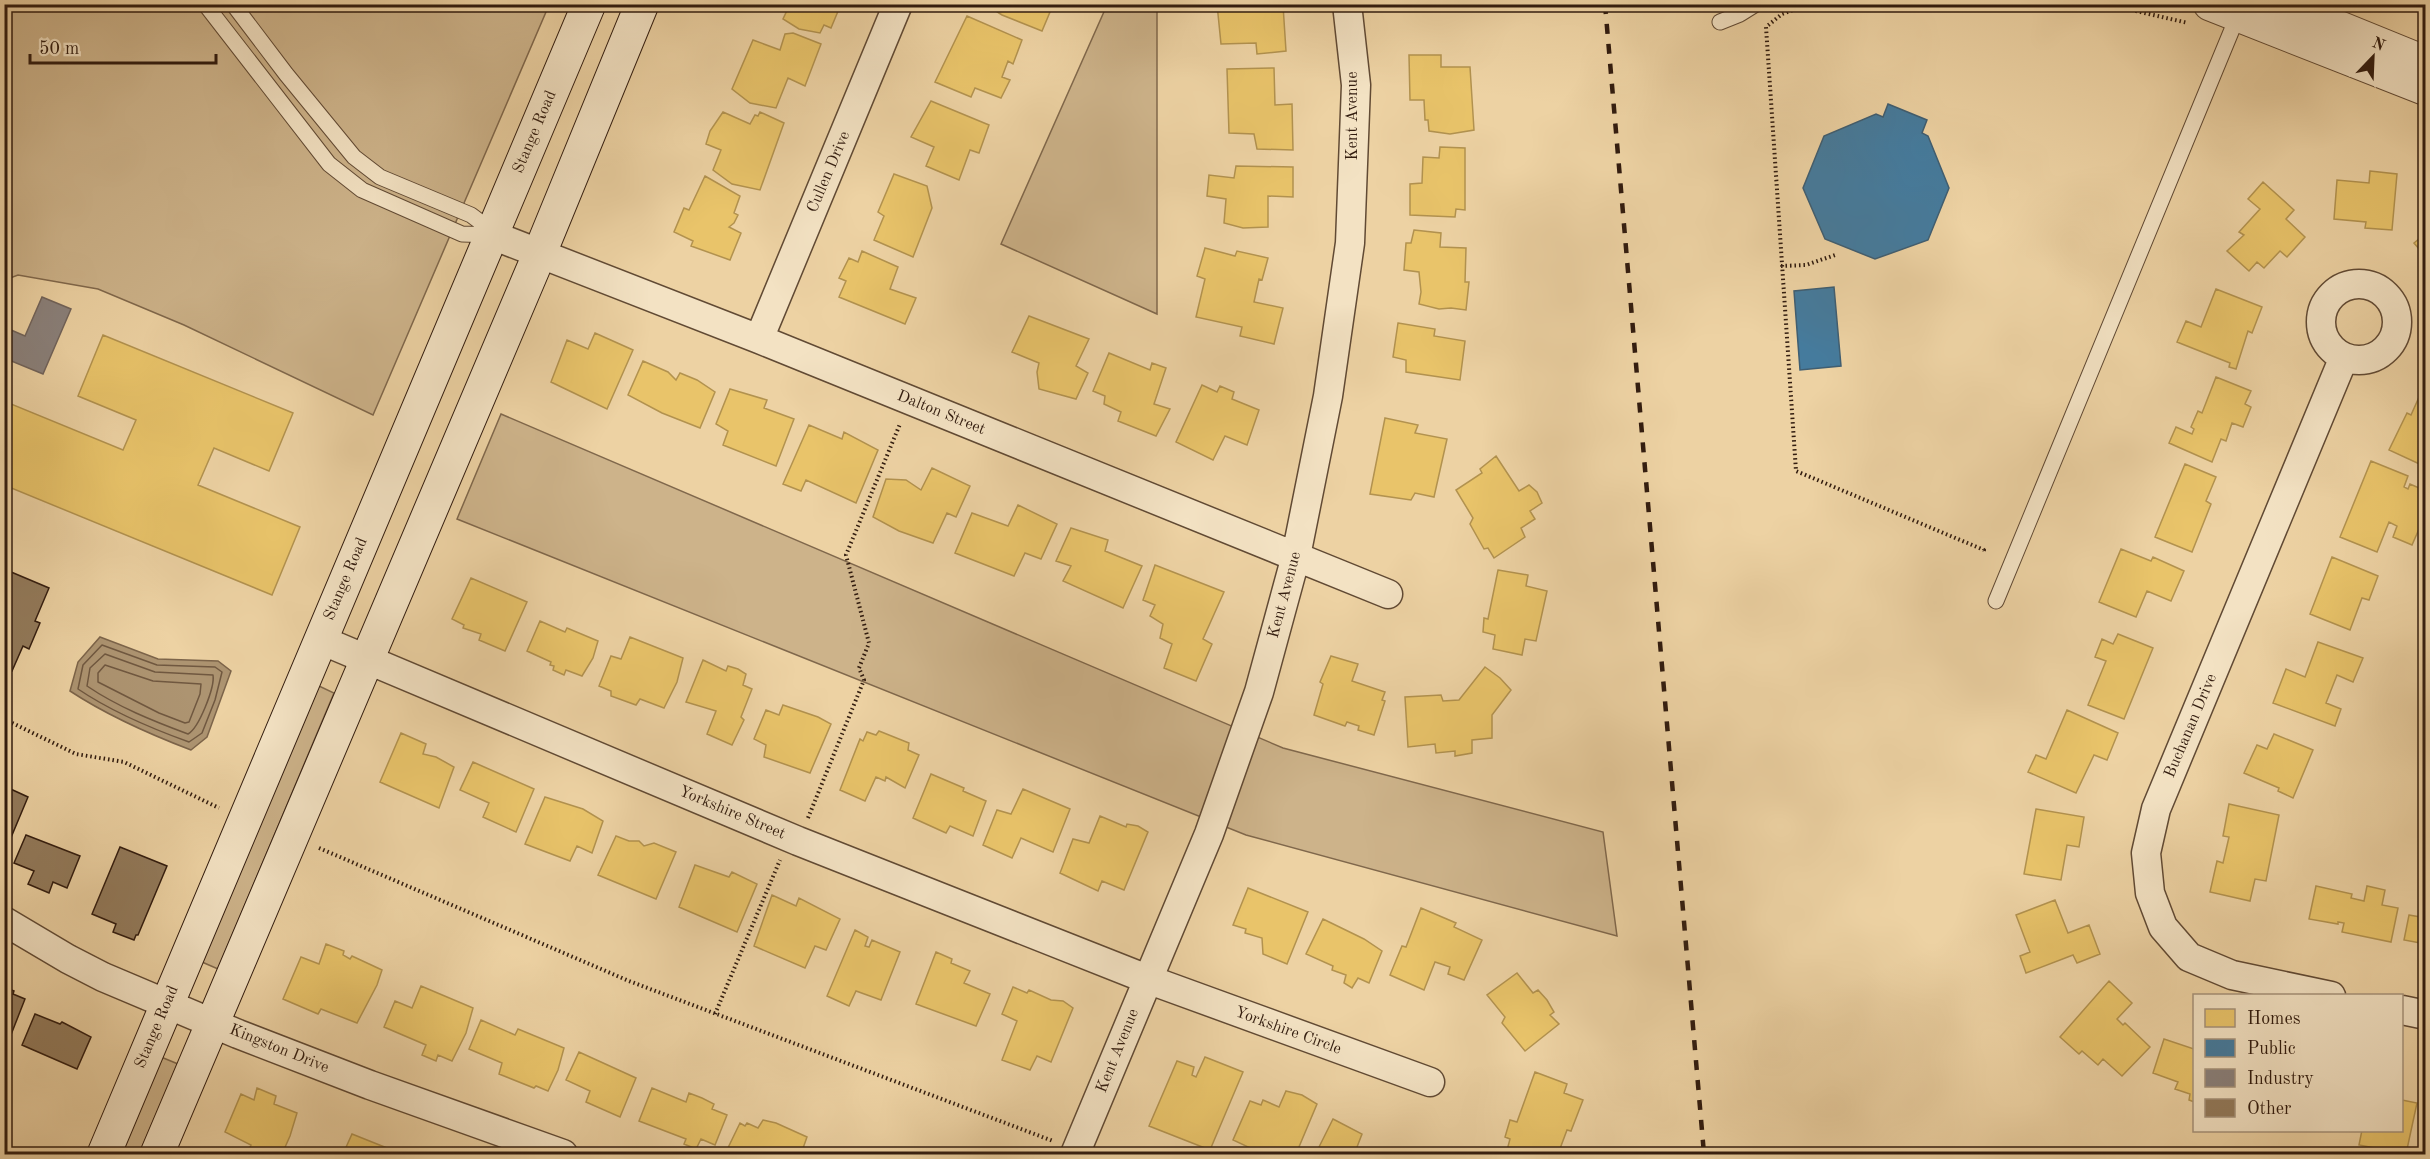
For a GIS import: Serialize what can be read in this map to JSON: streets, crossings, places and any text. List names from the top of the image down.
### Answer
{
  "streets": {
    "main road": ["Stange Road"],
    "street": [
      "Kent Avenue",
      "Cullen Drive",
      "Dalton Street",
      "Buchanan Drive",
      "Yorkshire Street",
      "Yorkshire Circle",
      "Kingston Drive"
    ]
  },
  "crossings": [
    ["Kent Avenue", "Dalton Street"],
    ["Kent Avenue", "Yorkshire Street"],
    ["Kent Avenue", "Yorkshire Circle"],
    ["Stange Road", "Dalton Street"],
    ["Stange Road", "Yorkshire Street"],
    ["Stange Road", "Kingston Drive"],
    ["Cullen Drive", "Dalton Street"],
    ["Yorkshire Street", "Yorkshire Circle"]
  ],
  "legend": [
    "Homes",
    "Public",
    "Industry",
    "Other"
  ],
  "scale_bar": "50 m",
  "north": "top right"
}
